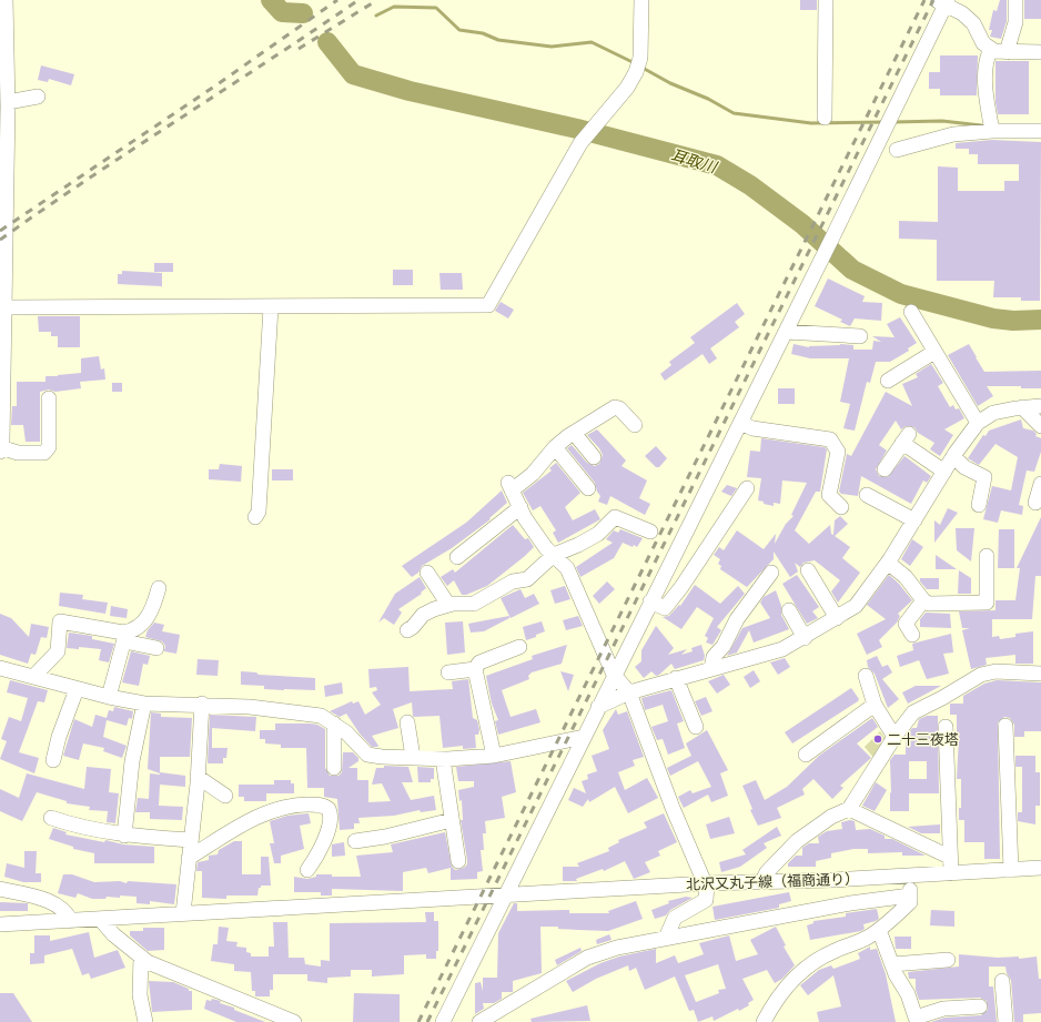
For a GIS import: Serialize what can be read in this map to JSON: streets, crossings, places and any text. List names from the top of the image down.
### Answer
{
  "streets": {
    "street": ["北沢又丸子線（福商通り）"]
  },
  "water": ["耳取川"],
  "places": ["二十三夜塔"]
}
